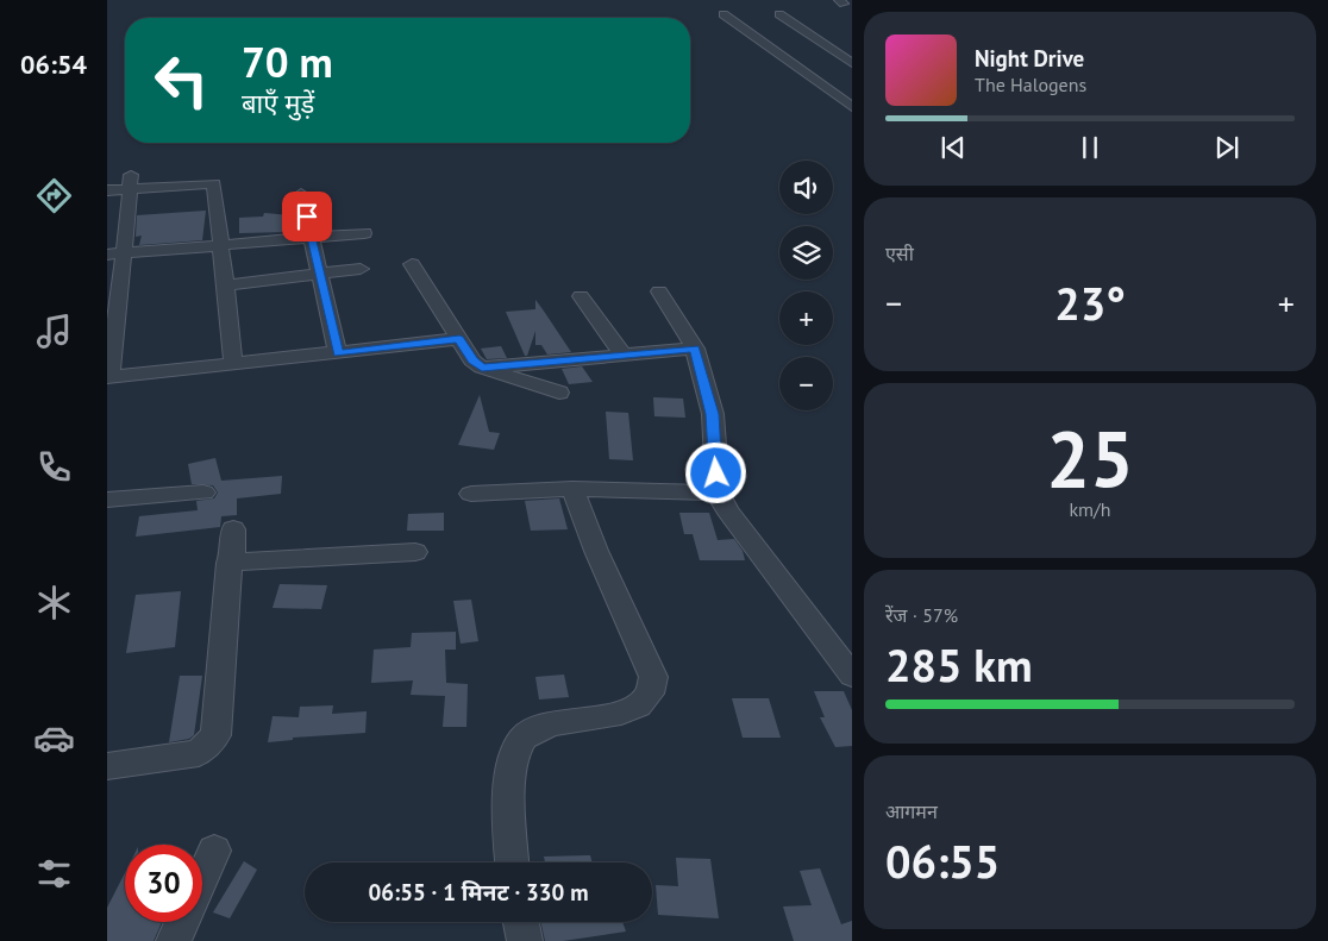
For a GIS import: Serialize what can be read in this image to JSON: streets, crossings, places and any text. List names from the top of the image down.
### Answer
{
  "page": {
    "tabs": "06:54",
    "turn": ["70 m", "बाएँ मुड़ें"],
    "song": ["Night Drive", "The Halogens"],
    "map_buttons": ["+", "−"],
    "tile": [
      "एसी",
      ["25", "km/h"],
      ["रेंज · 57%", "285 km"],
      ["आगमन", "06:55"]
    ],
    "heat": ["−", "23°", "+"],
    "limit": "30",
    "trip": "06:55 · 1 मिनट · 330 m"
  }
}
